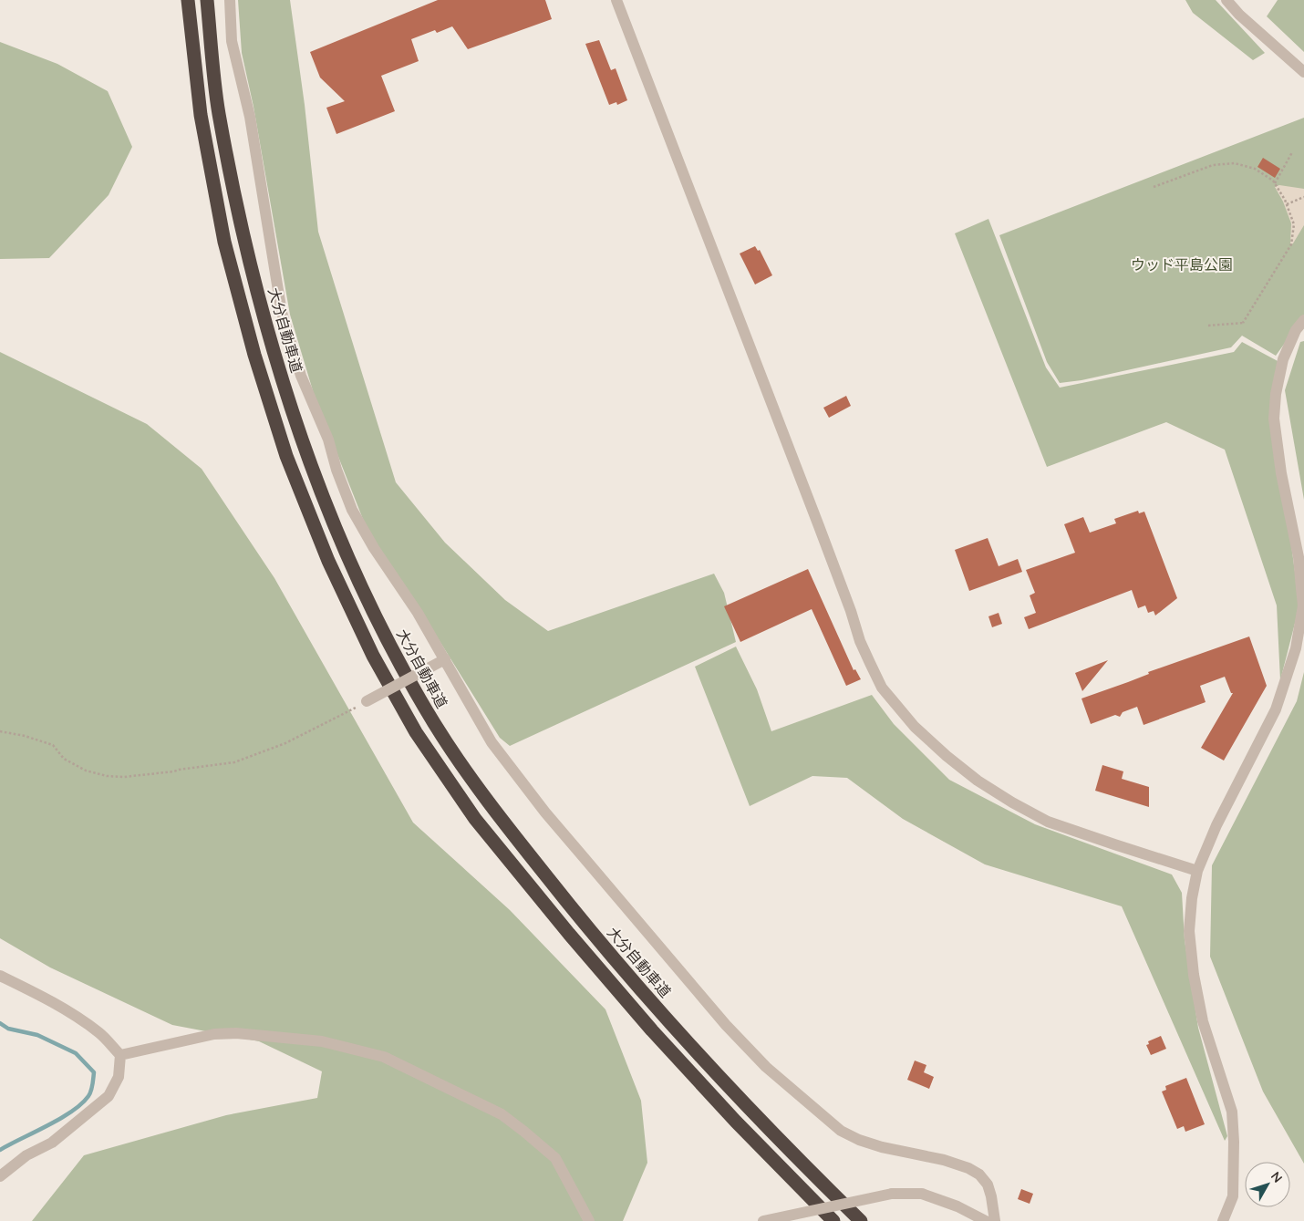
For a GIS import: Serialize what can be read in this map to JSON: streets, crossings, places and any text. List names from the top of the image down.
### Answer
{
  "streets": {
    "highway": ["大分自動車道"]
  },
  "parks": ["ウッド平島公園"],
  "north": "top right"
}
